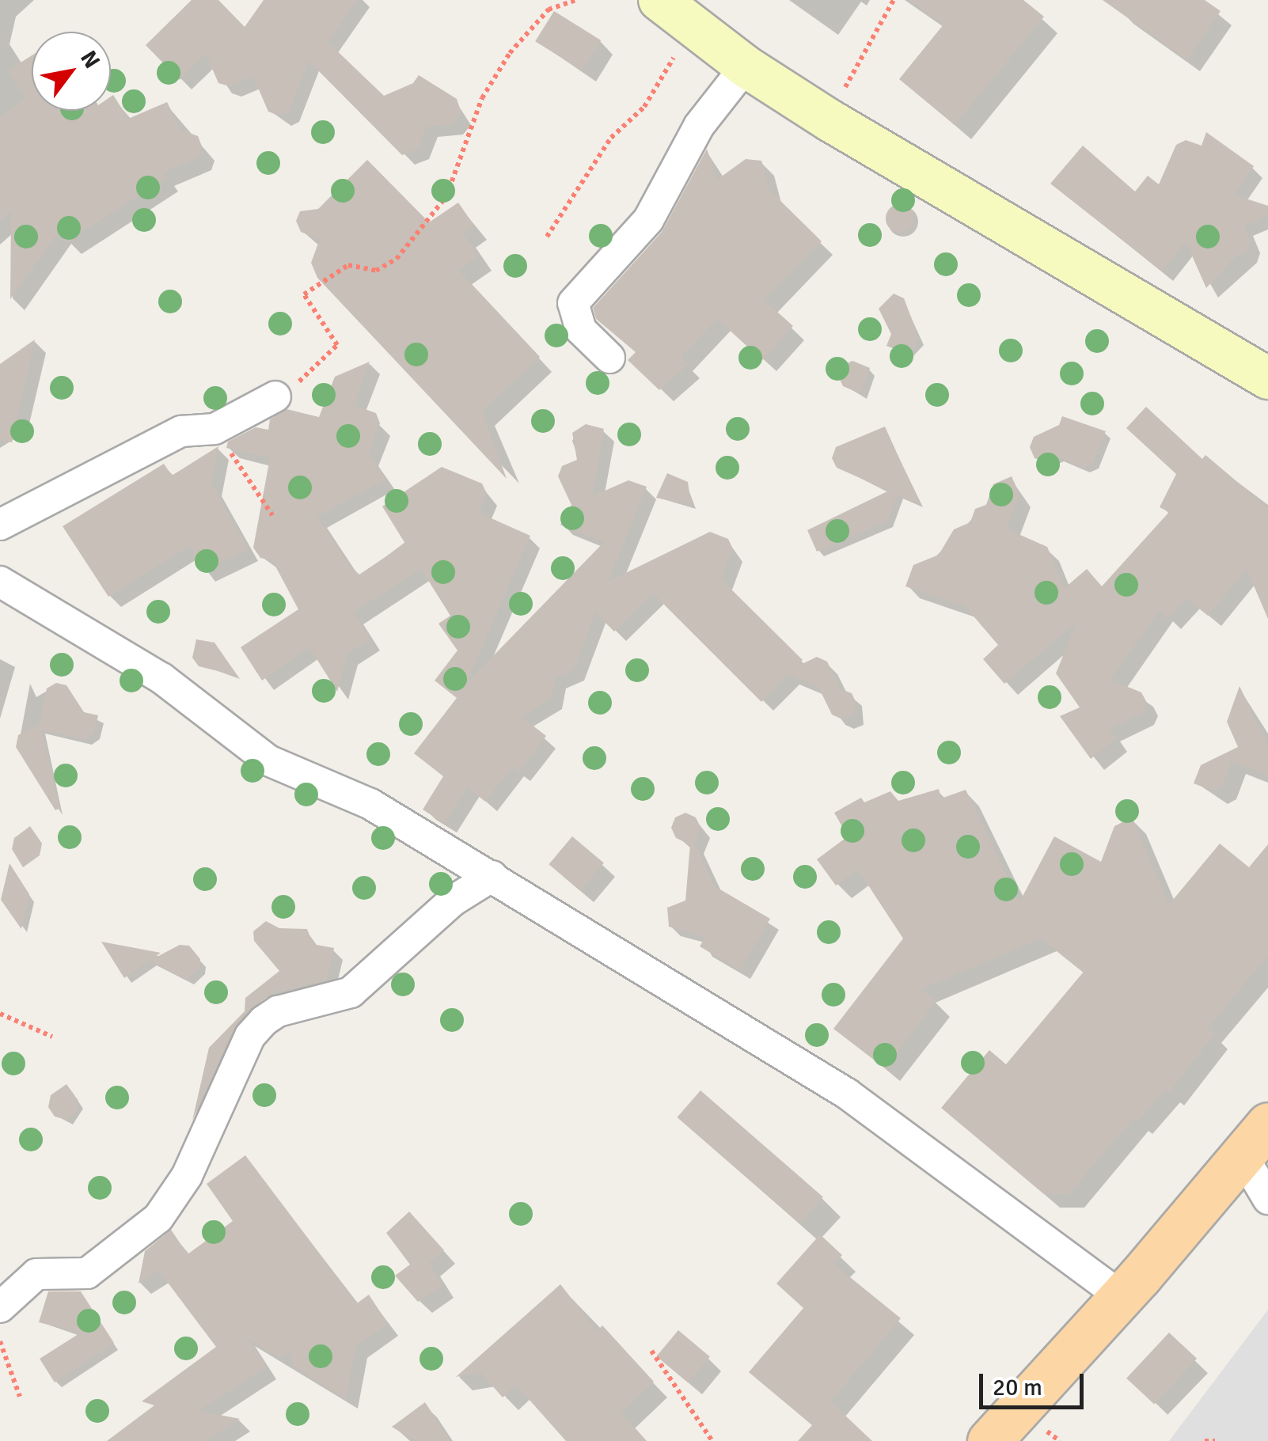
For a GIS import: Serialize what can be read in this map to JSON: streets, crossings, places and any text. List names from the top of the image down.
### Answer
{
  "scale_bar": "20 m",
  "north": "top right"
}
